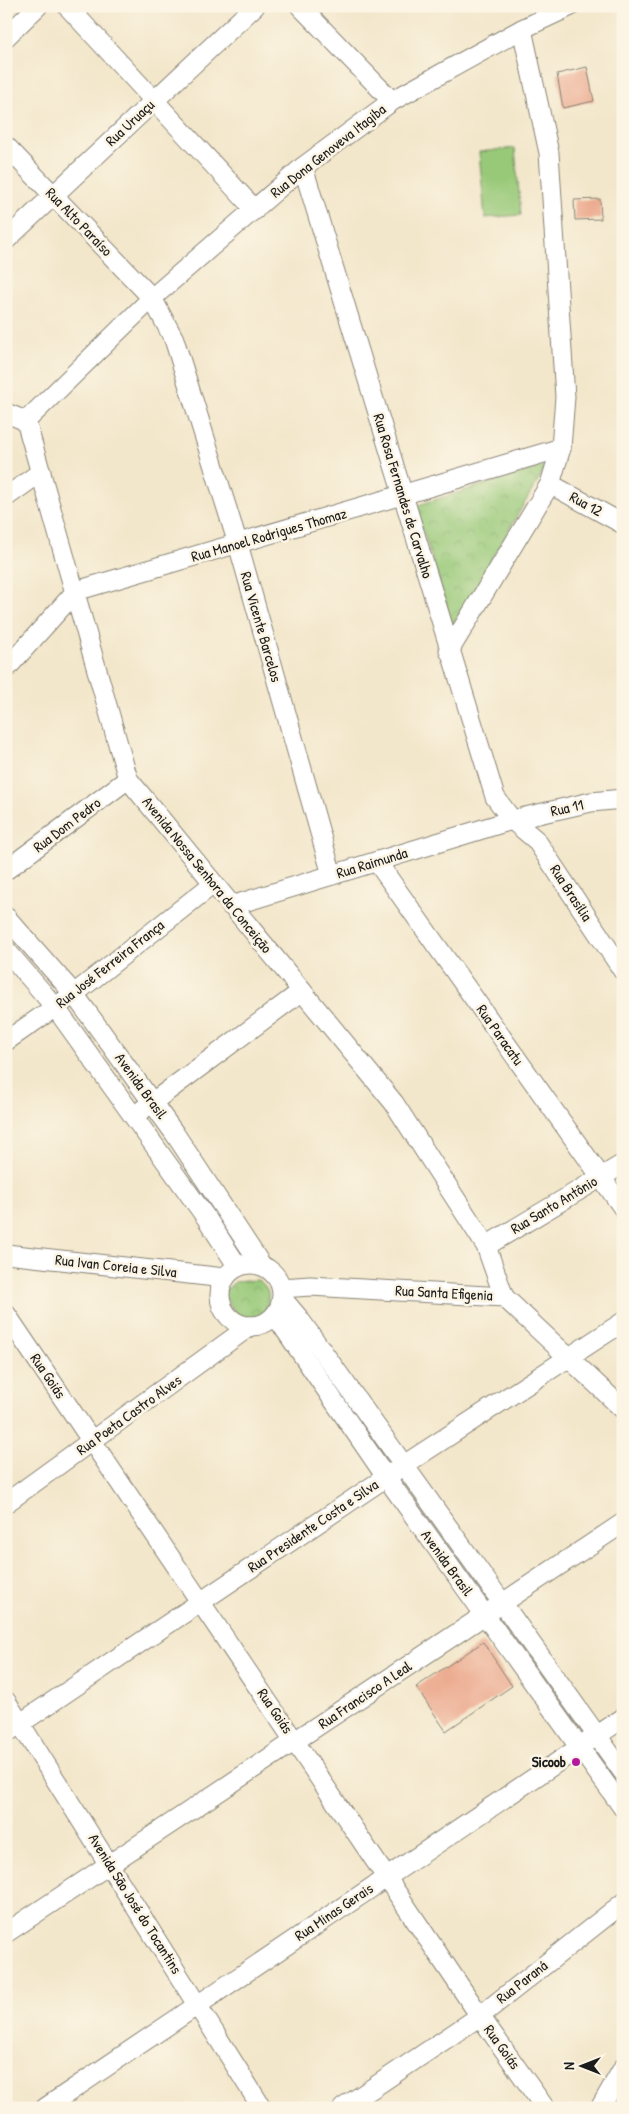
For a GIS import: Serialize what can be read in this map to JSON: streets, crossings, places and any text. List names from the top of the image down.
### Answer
{
  "streets": {
    "street": [
      "Rua Uruaçu",
      "Rua Dona Genoveva Itagiba",
      "Rua Alto Paraíso",
      "Rua Rosa Fernandes de Carvalho",
      "Rua 12",
      "Rua Manoel Rodrigues Thomaz",
      "Rua Vicente Barcelos",
      "Rua 11",
      "Rua Dom Pedro",
      "Rua Raimunda",
      "Avenida Nossa Senhora da Conceição",
      "Rua Brasília",
      "Rua José Ferreira França",
      "Rua Paracatu",
      "Avenida Brasil",
      "Rua Santo Antônio",
      "Rua Ivan Coreia e Silva",
      "Rua Santa Efigenia",
      "Rua Goiás",
      "Rua Poeta Castro Alves",
      "Rua Presidente Costa e Silva",
      "Rua Francisco A Leal",
      "Avenida São José do Tocantins",
      "Rua Minas Gerais",
      "Rua Paraná"
    ]
  },
  "crossings": [
    ["Rua Uruaçu", "Rua Alto Paraíso"],
    ["Rua Dona Genoveva Itagiba", "Rua Alto Paraíso"],
    ["Rua Dona Genoveva Itagiba", "Rua Rosa Fernandes de Carvalho"],
    ["Rua Dona Genoveva Itagiba", "Rua Vicente Barcelos"],
    ["Rua Dona Genoveva Itagiba", "Avenida Nossa Senhora da Conceição"],
    ["Rua Alto Paraíso", "Rua Vicente Barcelos"],
    ["Rua Rosa Fernandes de Carvalho", "Rua Manoel Rodrigues Thomaz"],
    ["Rua Rosa Fernandes de Carvalho", "Rua 11"],
    ["Rua Rosa Fernandes de Carvalho", "Rua Raimunda"],
    ["Rua Rosa Fernandes de Carvalho", "Rua Brasília"],
    ["Rua Manoel Rodrigues Thomaz", "Rua Vicente Barcelos"],
    ["Rua Manoel Rodrigues Thomaz", "Avenida Nossa Senhora da Conceição"],
    ["Rua Vicente Barcelos", "Rua Raimunda"],
    ["Rua 11", "Rua Raimunda"],
    ["Rua 11", "Rua Brasília"],
    ["Rua Dom Pedro", "Avenida Nossa Senhora da Conceição"],
    ["Rua Raimunda", "Avenida Nossa Senhora da Conceição"],
    ["Rua Raimunda", "Rua Brasília"],
    ["Rua Raimunda", "Rua Paracatu"],
    ["Avenida Nossa Senhora da Conceição", "Rua José Ferreira França"],
    ["Avenida Nossa Senhora da Conceição", "Rua Santo Antônio"],
    ["Avenida Nossa Senhora da Conceição", "Rua Santa Efigenia"],
    ["Rua José Ferreira França", "Avenida Brasil"],
    ["Rua Paracatu", "Rua Santo Antônio"],
    ["Avenida Brasil", "Rua Ivan Coreia e Silva"],
    ["Avenida Brasil", "Rua Santa Efigenia"],
    ["Avenida Brasil", "Rua Poeta Castro Alves"],
    ["Avenida Brasil", "Rua Presidente Costa e Silva"],
    ["Avenida Brasil", "Rua Francisco A Leal"],
    ["Avenida Brasil", "Rua Minas Gerais"],
    ["Rua Ivan Coreia e Silva", "Rua Santa Efigenia"],
    ["Rua Ivan Coreia e Silva", "Rua Poeta Castro Alves"],
    ["Rua Santa Efigenia", "Rua Poeta Castro Alves"],
    ["Rua Santa Efigenia", "Rua Presidente Costa e Silva"],
    ["Rua Goiás", "Rua Poeta Castro Alves"],
    ["Rua Goiás", "Rua Presidente Costa e Silva"],
    ["Rua Goiás", "Rua Francisco A Leal"],
    ["Rua Goiás", "Rua Minas Gerais"],
    ["Rua Goiás", "Rua Paraná"],
    ["Rua Presidente Costa e Silva", "Avenida São José do Tocantins"],
    ["Rua Francisco A Leal", "Avenida São José do Tocantins"],
    ["Avenida São José do Tocantins", "Rua Minas Gerais"]
  ],
  "places": ["Sicoob"],
  "north": "left"
}
